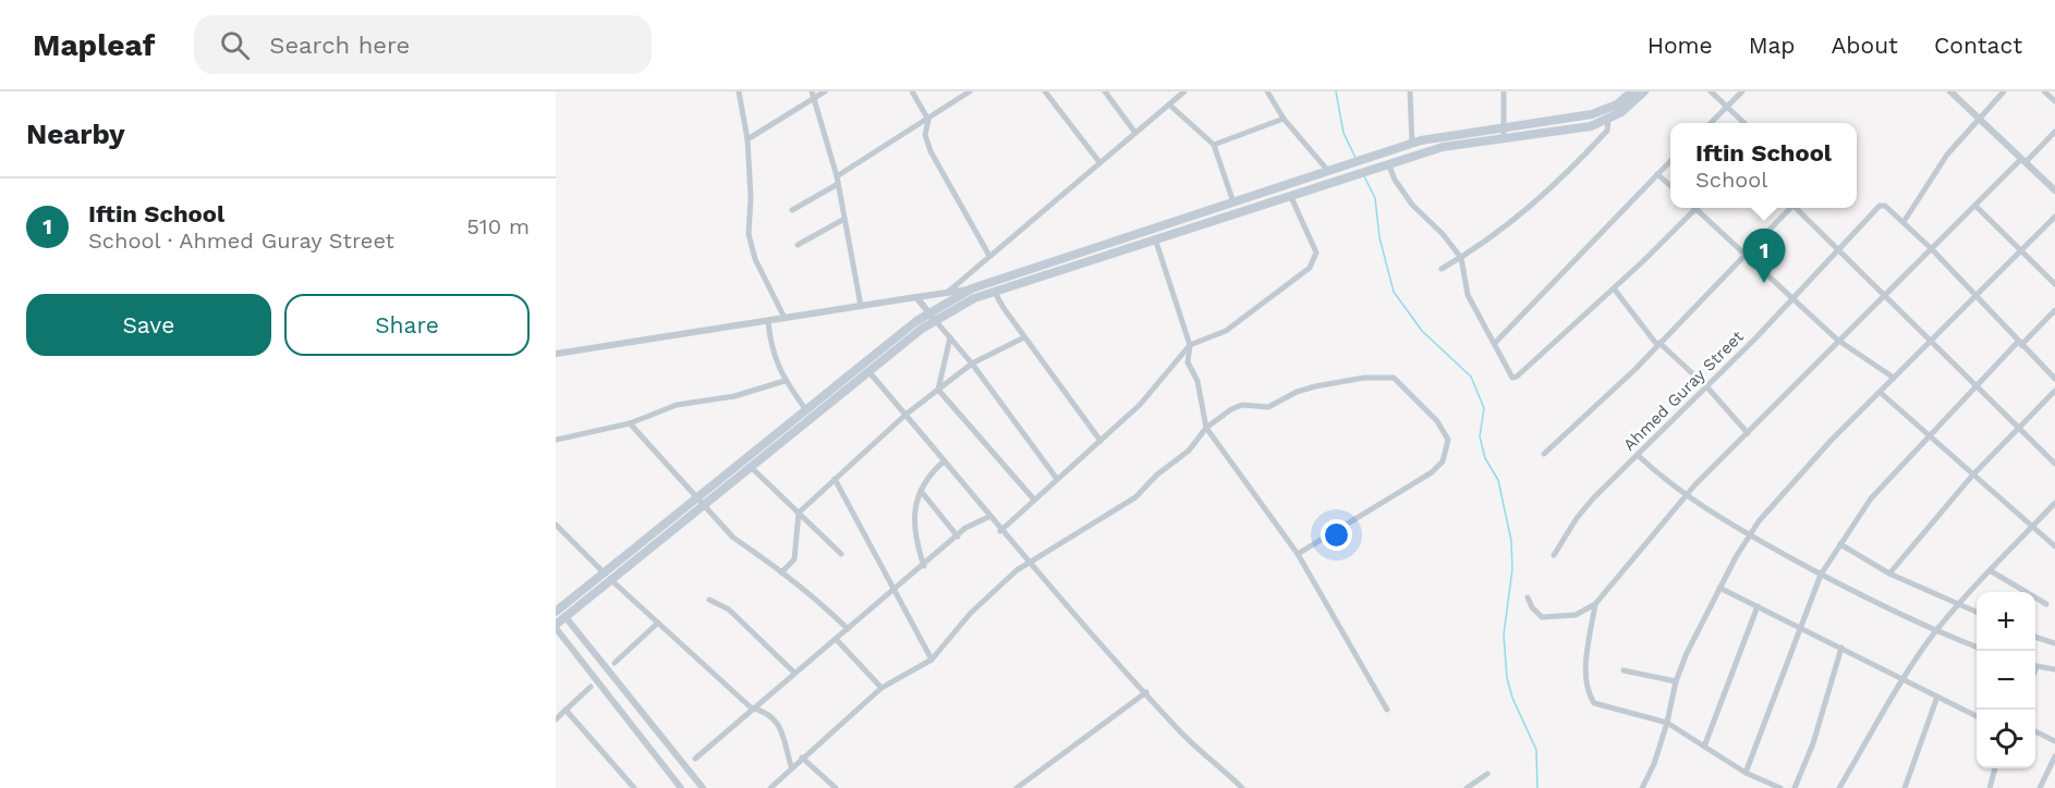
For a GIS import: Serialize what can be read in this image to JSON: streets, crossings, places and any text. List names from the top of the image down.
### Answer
{
  "streets": {
    "street": ["Ahmed Guray Street"]
  },
  "page": {
    "header": "Mapleaf",
    "search": "Search here",
    "nav": [
      "Home",
      "Map",
      "About",
      "Contact"
    ],
    "heading": "Nearby",
    "popup": ["Iftin School", "School"],
    "list": [
      {
        "mark": "1",
        "name": "Iftin School",
        "note": "School · Ahmed Guray Street",
        "value": "510 m"
      }
    ],
    "pins": "1",
    "buttons": ["Save", "Share"],
    "map_buttons": ["+", "−"]
  }
}
